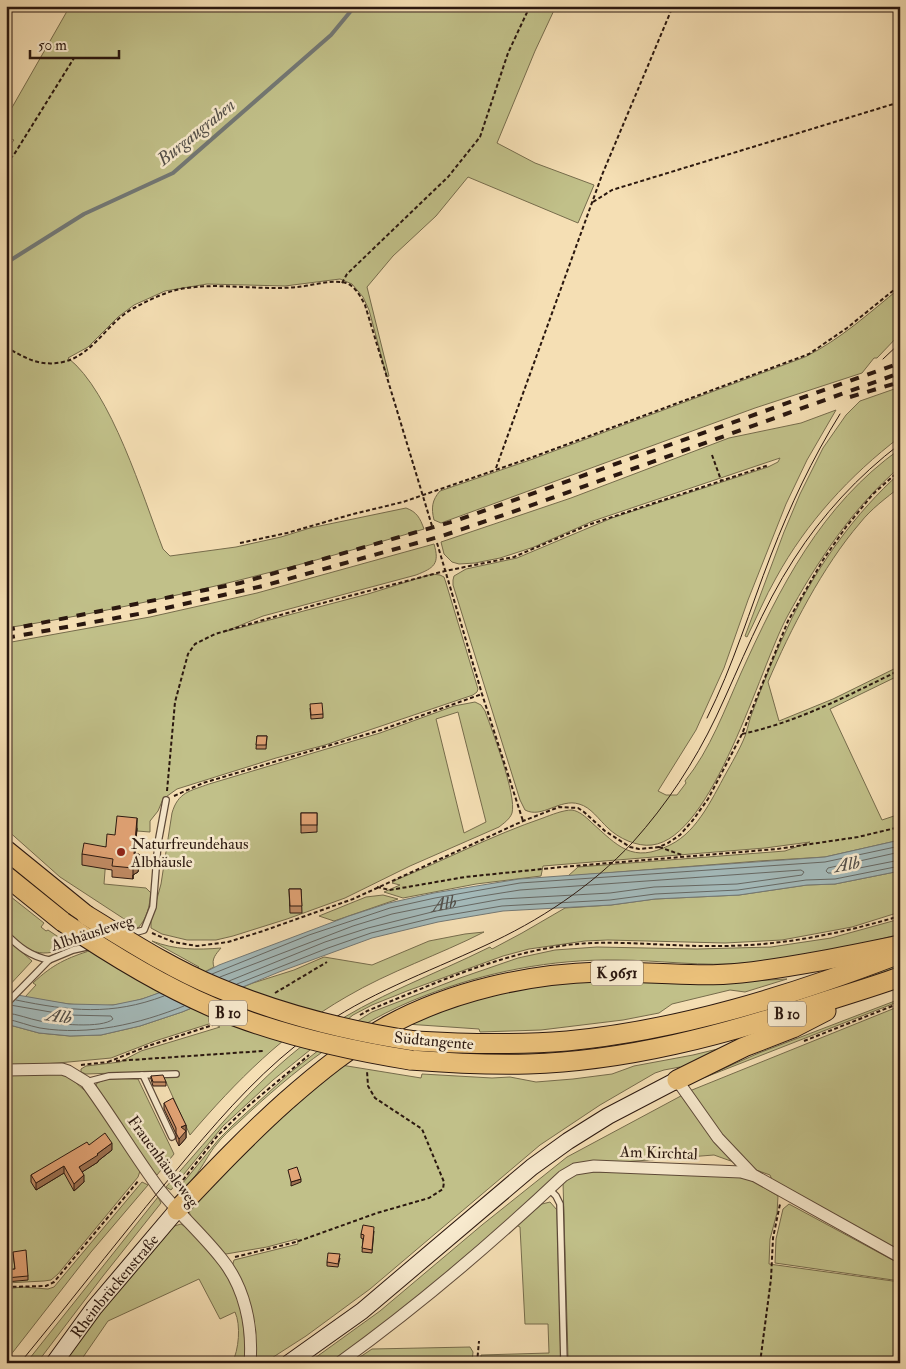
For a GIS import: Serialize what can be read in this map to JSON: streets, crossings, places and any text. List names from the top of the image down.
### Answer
{
  "streets": {
    "highway": ["K 9651", "B 10", "Südtangente"],
    "main road": ["Rheinbrückenstraße"],
    "street": ["Am Kirchtal", "Frauenhäusleweg"],
    "lane": ["Albhäusleweg"]
  },
  "crossings": [
    ["K 9651", "Frauenhäusleweg"],
    ["K 9651", "Rheinbrückenstraße"],
    ["Frauenhäusleweg", "Rheinbrückenstraße"]
  ],
  "water": ["Burgaugraben", "Alb"],
  "places": ["Naturfreundehaus Albhäusle"],
  "scale_bar": "50 m"
}
